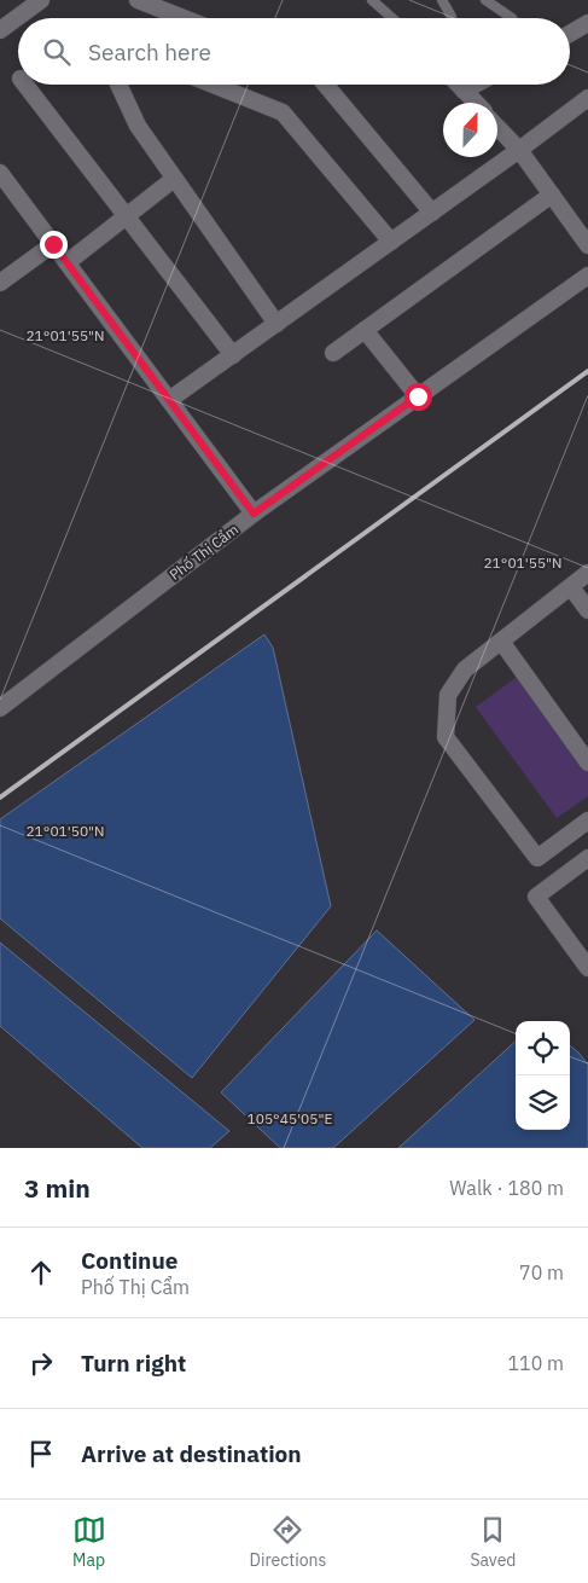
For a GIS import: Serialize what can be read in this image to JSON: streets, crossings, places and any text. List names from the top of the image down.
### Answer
{
  "streets": {
    "street": ["Phố Thị Cẩm"]
  },
  "north": "top",
  "page": {
    "search": "Search here",
    "heading": ["3 min", "Walk · 180 m"],
    "list": [
      ["Continue", "Phố Thị Cẩm", "70 m"],
      ["Turn right", "110 m"],
      "Arrive at destination"
    ],
    "nav": ["Map", "Directions", "Saved"]
  },
  "coordinates": ["21°01'55\"N", "21°01'50\"N", "105°45'05\"E"]
}
